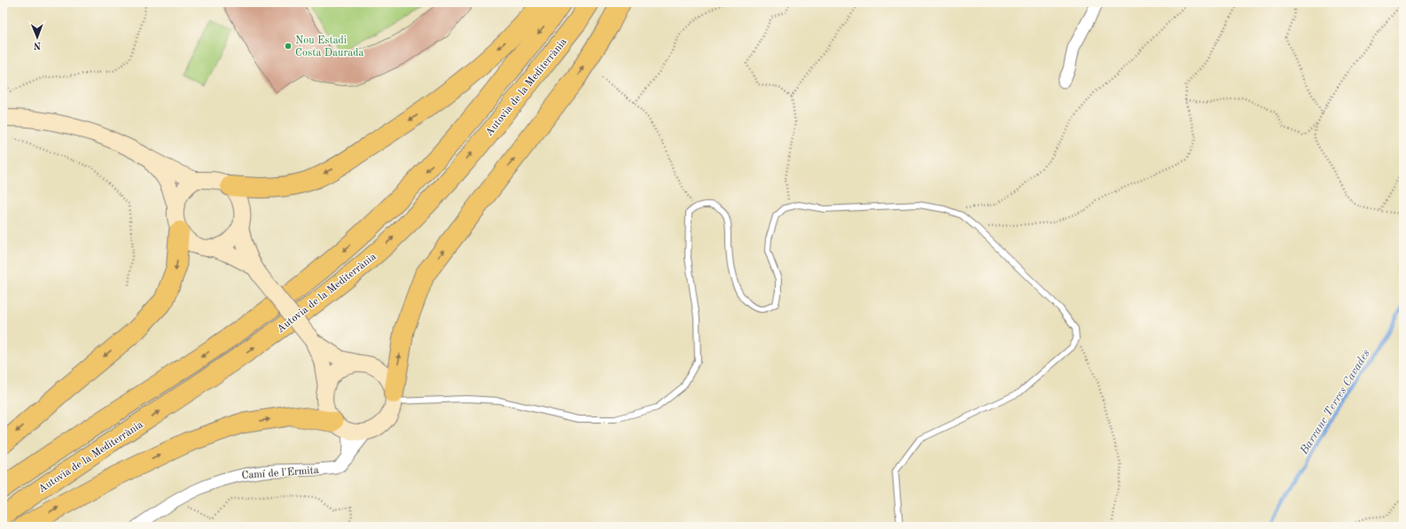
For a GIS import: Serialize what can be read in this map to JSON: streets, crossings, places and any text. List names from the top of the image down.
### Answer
{
  "streets": {
    "highway": ["Autovia de la Mediterrània"],
    "street": ["Camí de l'Ermita"]
  },
  "water": ["Barranc Terres Cavades"],
  "places": ["Nou Estadi Costa Daurada"],
  "north": "bottom"
}
